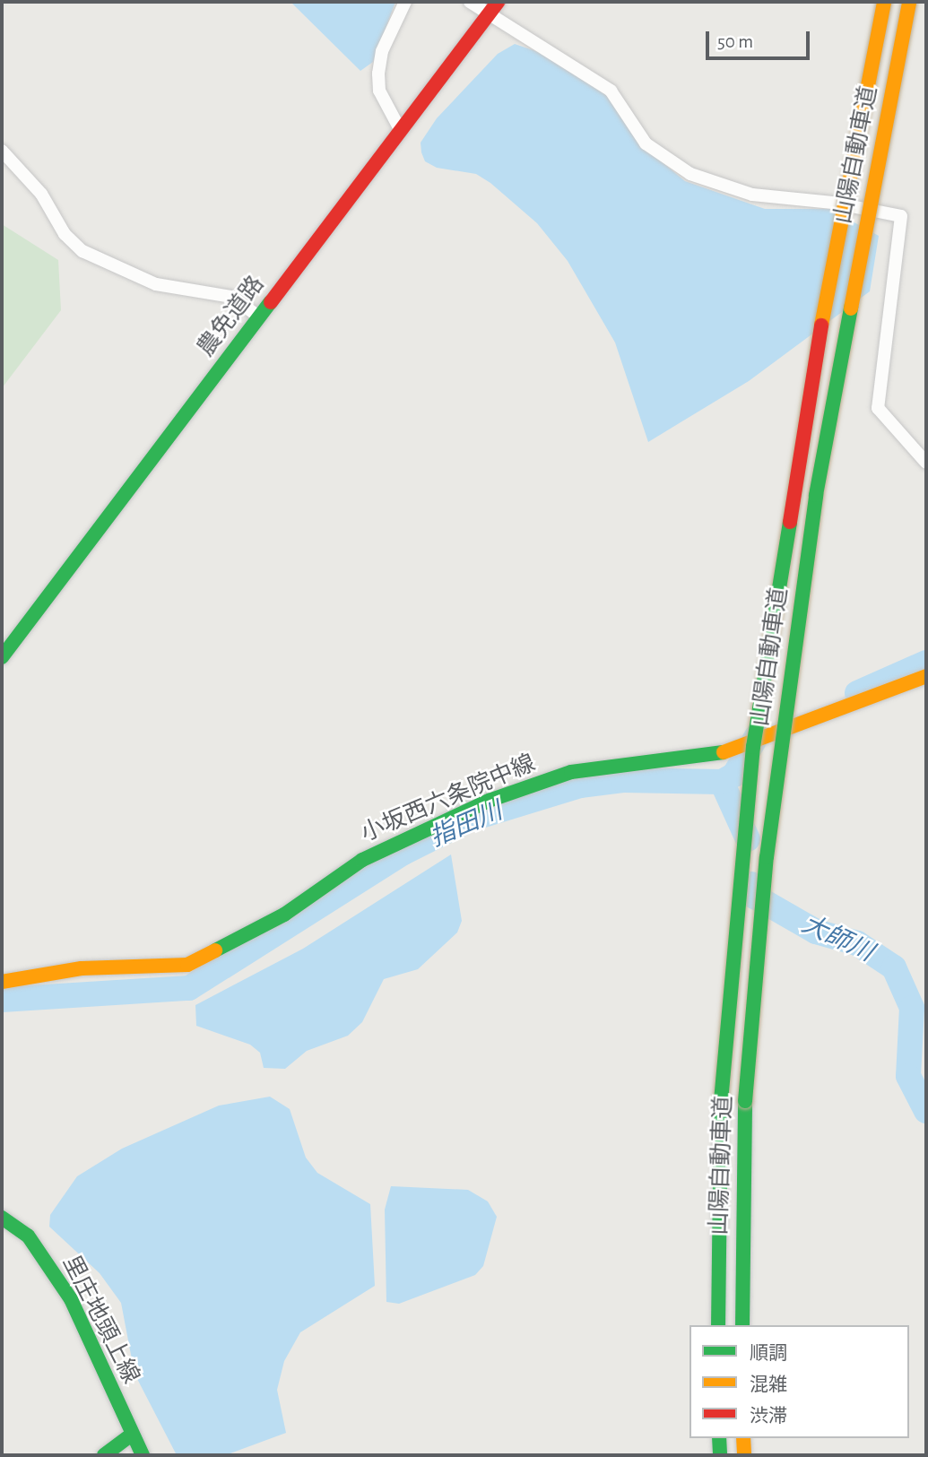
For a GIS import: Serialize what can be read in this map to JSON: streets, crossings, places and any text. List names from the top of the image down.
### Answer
{
  "streets": {
    "main road": [
      "山陽自動車道",
      "農免道路",
      "小坂西六条院中線",
      "里庄地頭上線"
    ]
  },
  "water": ["指田川", "大師川"],
  "legend": ["順調", "混雑", "渋滞"],
  "scale_bar": "50 m"
}
